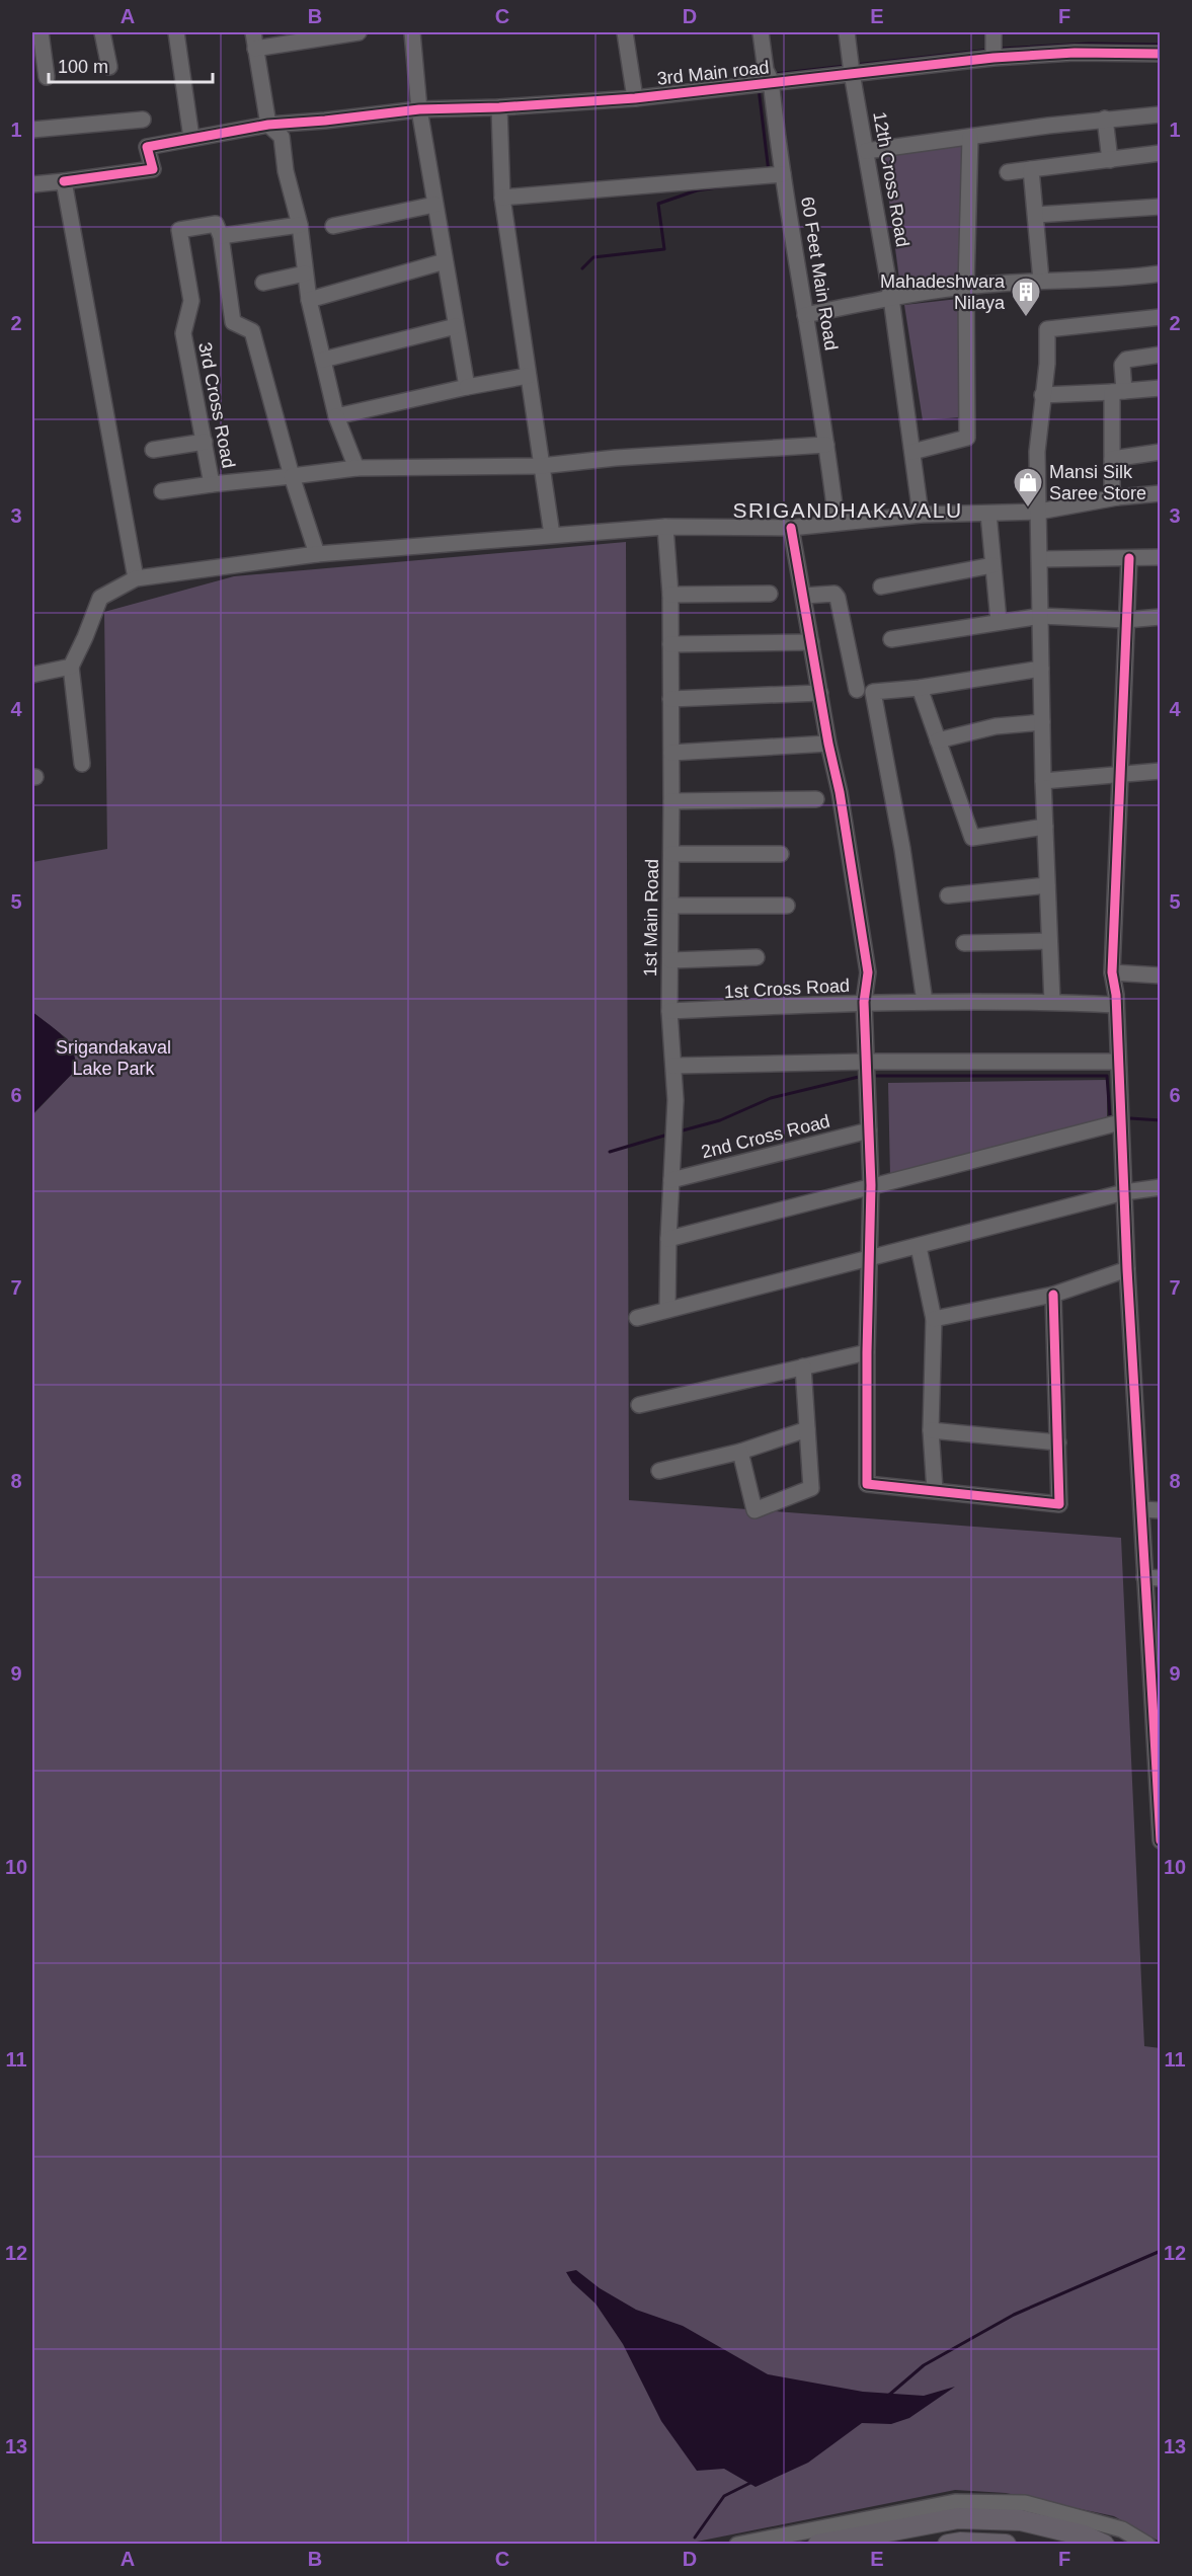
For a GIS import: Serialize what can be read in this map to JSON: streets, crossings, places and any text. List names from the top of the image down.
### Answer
{
  "streets": {
    "street": [
      "3rd Main road",
      "12th Cross Road",
      "60 Feet Main Road",
      "3rd Cross Road",
      "1st Main Road",
      "1st Cross Road",
      "2nd Cross Road"
    ]
  },
  "crossings": [
    ["3rd Main road", "12th Cross Road"],
    ["3rd Main road", "60 Feet Main Road"],
    ["1st Main Road", "1st Cross Road"],
    ["1st Main Road", "2nd Cross Road"]
  ],
  "districts": ["SRIGANDHAKAVALU"],
  "parks": ["Srigandakaval Lake Park"],
  "places": {
    "building": ["Mahadeshwara Nilaya"],
    "shop": ["Mansi Silk Saree Store"]
  },
  "scale_bar": "100 m",
  "grid": {
    "columns": [
      "A",
      "B",
      "C",
      "D",
      "E",
      "F"
    ],
    "rows": [
      "1",
      "2",
      "3",
      "4",
      "5",
      "6",
      "7",
      "8",
      "9",
      "10",
      "11",
      "12",
      "13"
    ]
  }
}
